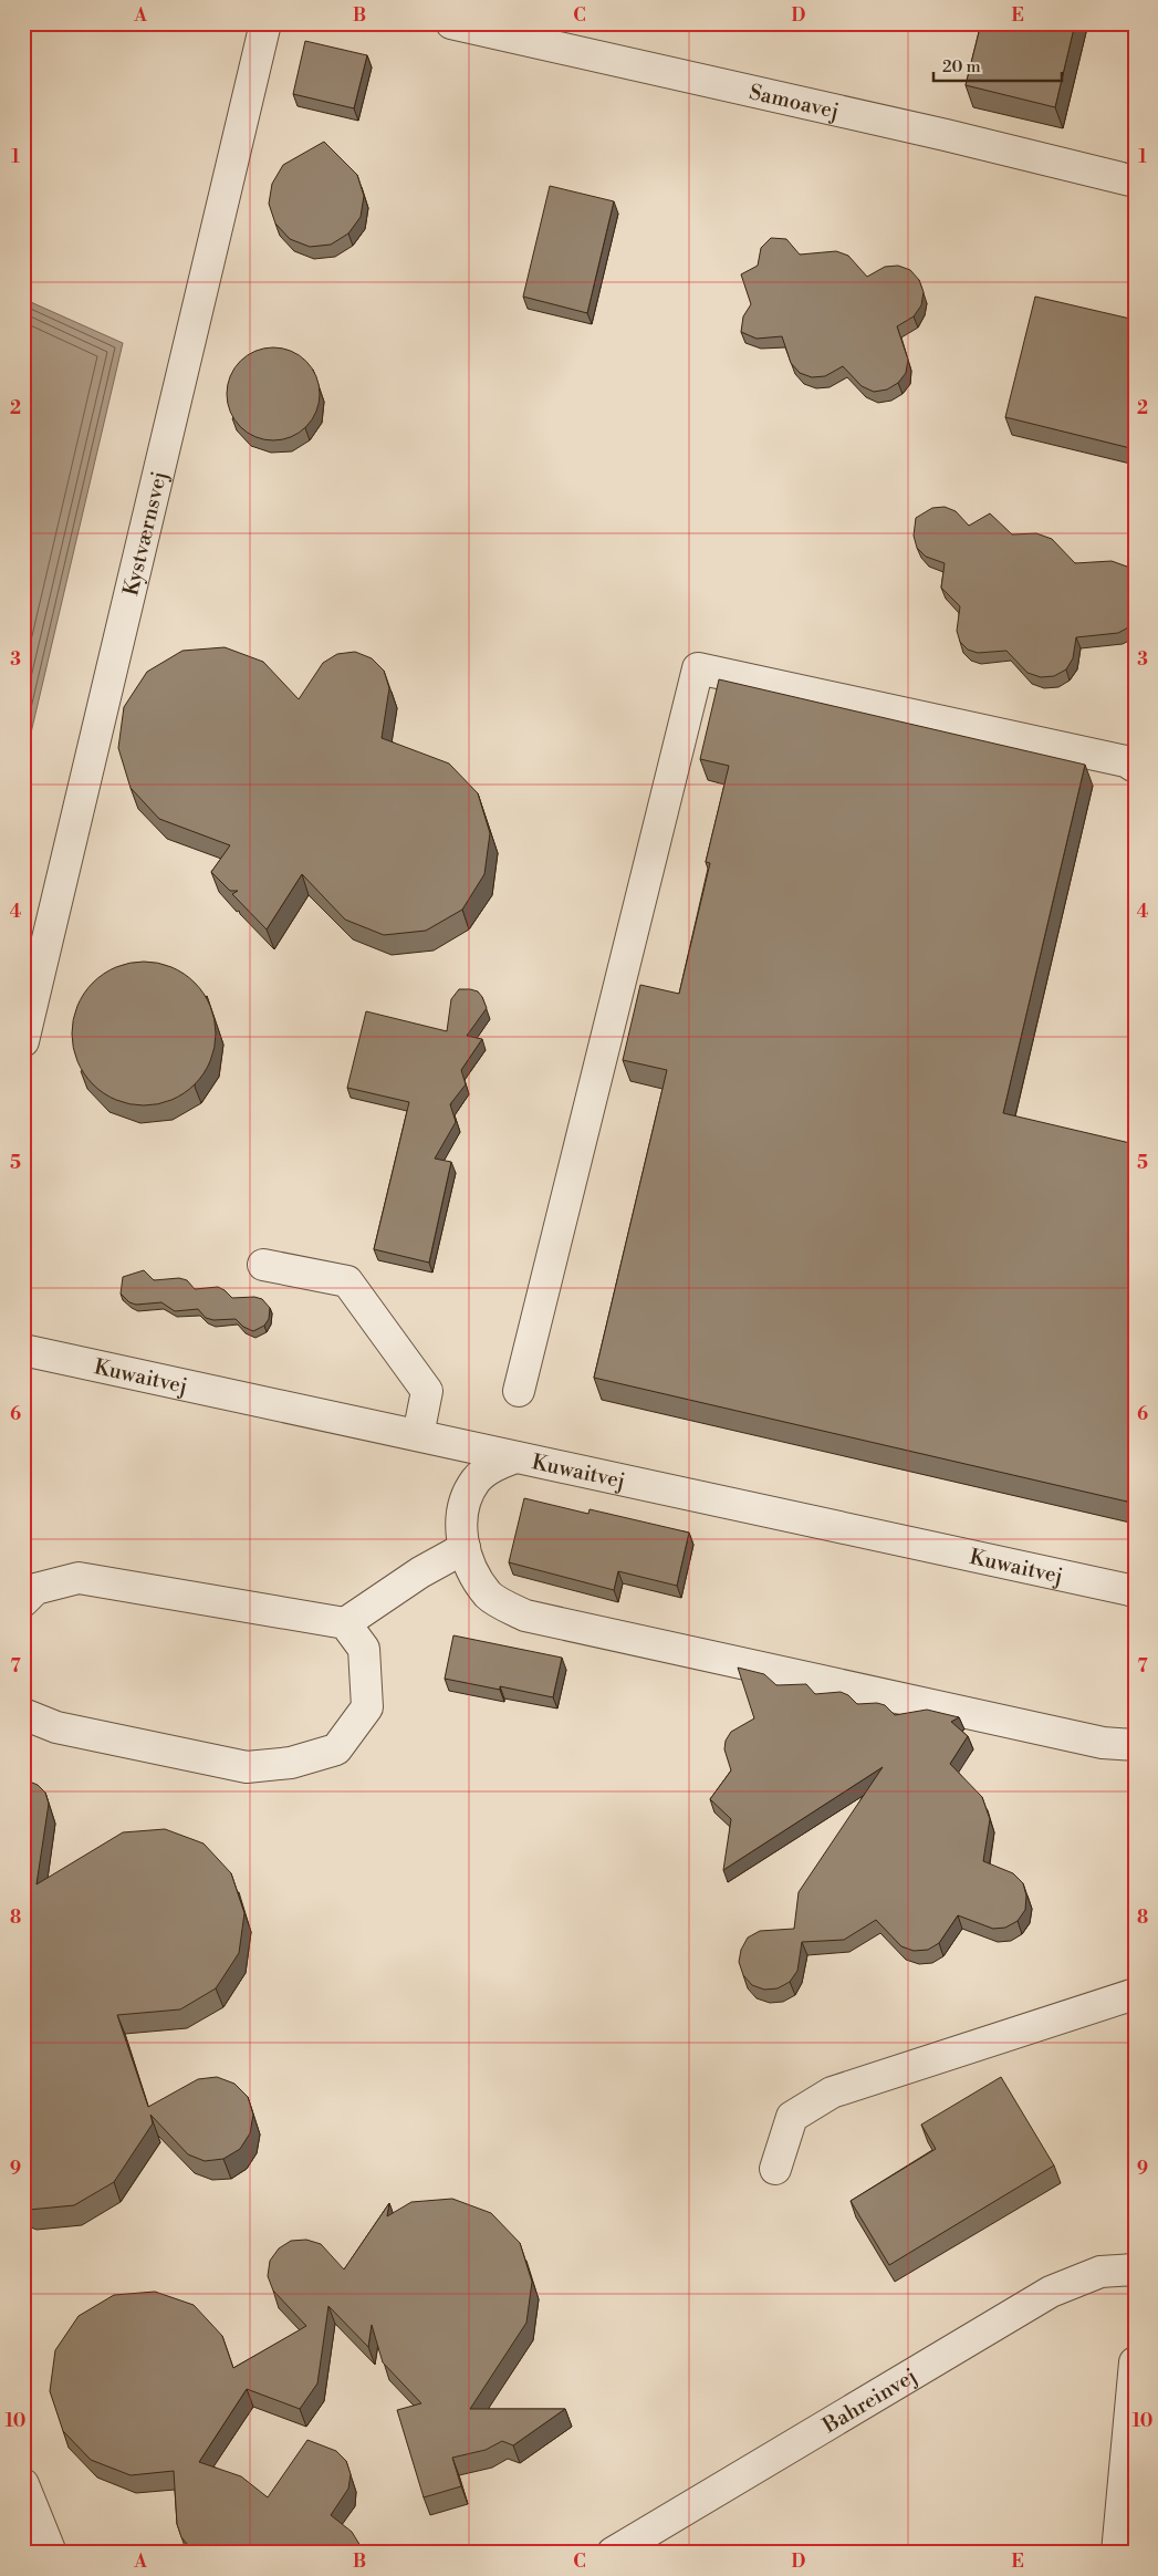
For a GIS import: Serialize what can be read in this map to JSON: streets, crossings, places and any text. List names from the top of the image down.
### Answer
{
  "streets": {
    "street": [
      "Samoavej",
      "Kystværnsvej",
      "Kuwaitvej",
      "Bahreinvej"
    ]
  },
  "scale_bar": "20 m",
  "grid": {
    "columns": [
      "A",
      "B",
      "C",
      "D",
      "E"
    ],
    "rows": [
      "1",
      "2",
      "3",
      "4",
      "5",
      "6",
      "7",
      "8",
      "9",
      "10"
    ]
  }
}
